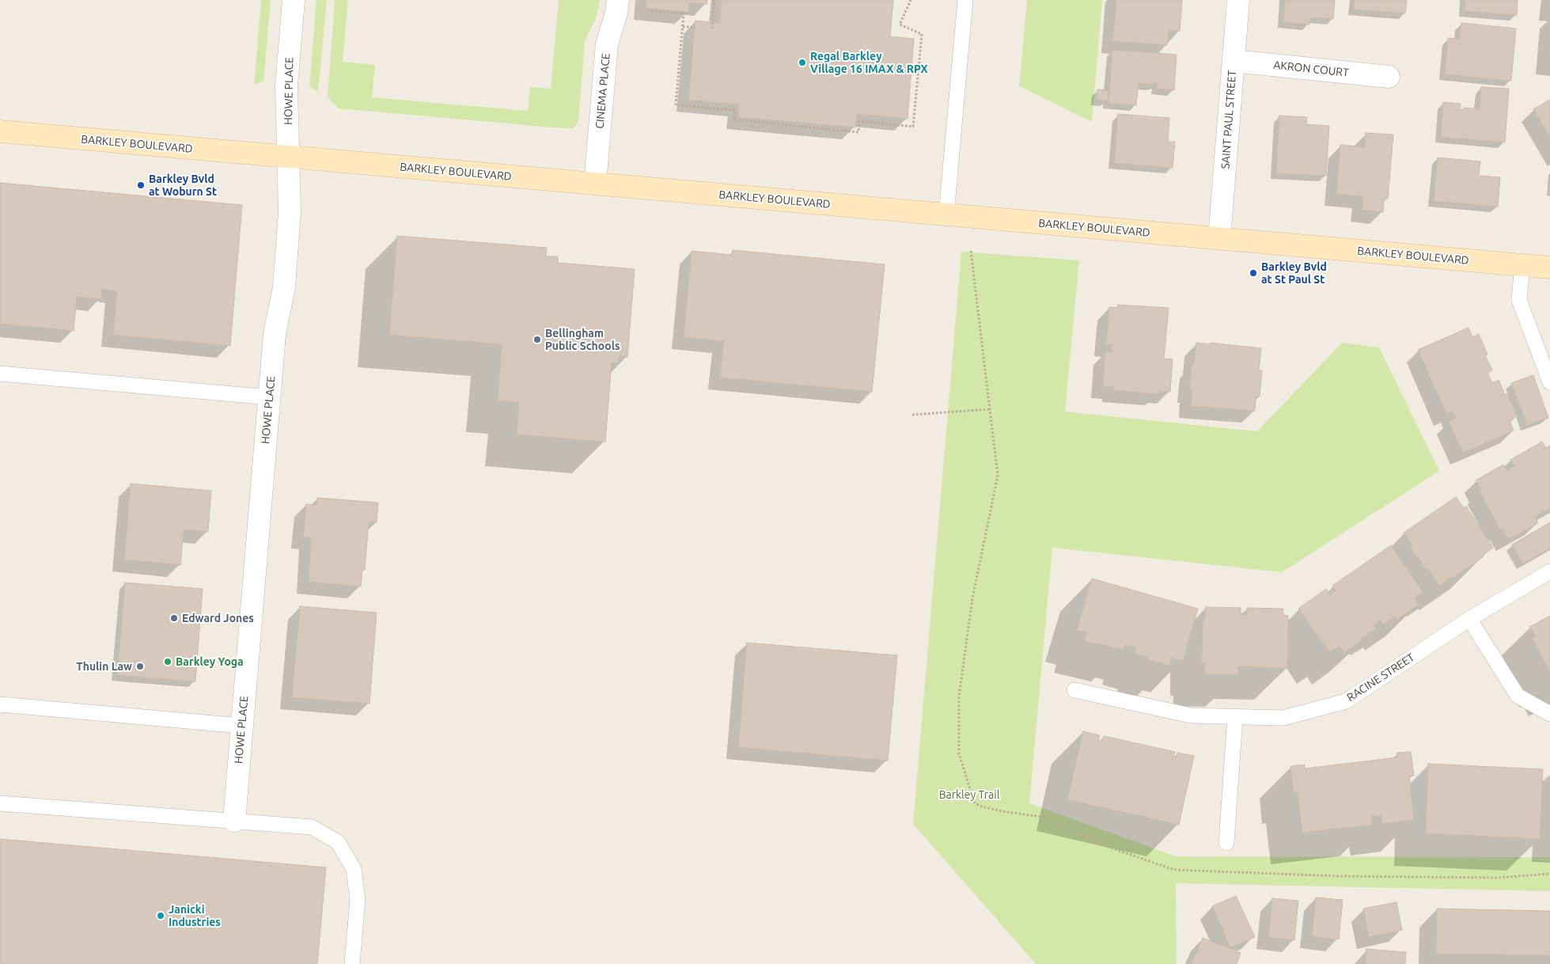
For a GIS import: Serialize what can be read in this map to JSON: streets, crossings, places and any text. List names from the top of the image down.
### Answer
{
  "streets": {
    "main road": ["BARKLEY BOULEVARD"],
    "street": [
      "AKRON COURT",
      "HOWE PLACE",
      "CINEMA PLACE",
      "SAINT PAUL STREET"
    ],
    "lane": ["RACINE STREET"]
  },
  "crossings": [
    ["AKRON COURT", "SAINT PAUL STREET"],
    ["HOWE PLACE", "BARKLEY BOULEVARD"],
    ["CINEMA PLACE", "BARKLEY BOULEVARD"],
    ["SAINT PAUL STREET", "BARKLEY BOULEVARD"]
  ],
  "parks": ["Barkley Trail"],
  "places": [
    "Regal Barkley Village 16 IMAX & RPX",
    "Barkley Bvld at Woburn St",
    "Barkley Bvld at St Paul St",
    "Bellingham Public Schools",
    "Edward Jones",
    "Barkley Yoga",
    "Thulin Law",
    "Janicki Industries"
  ]
}
